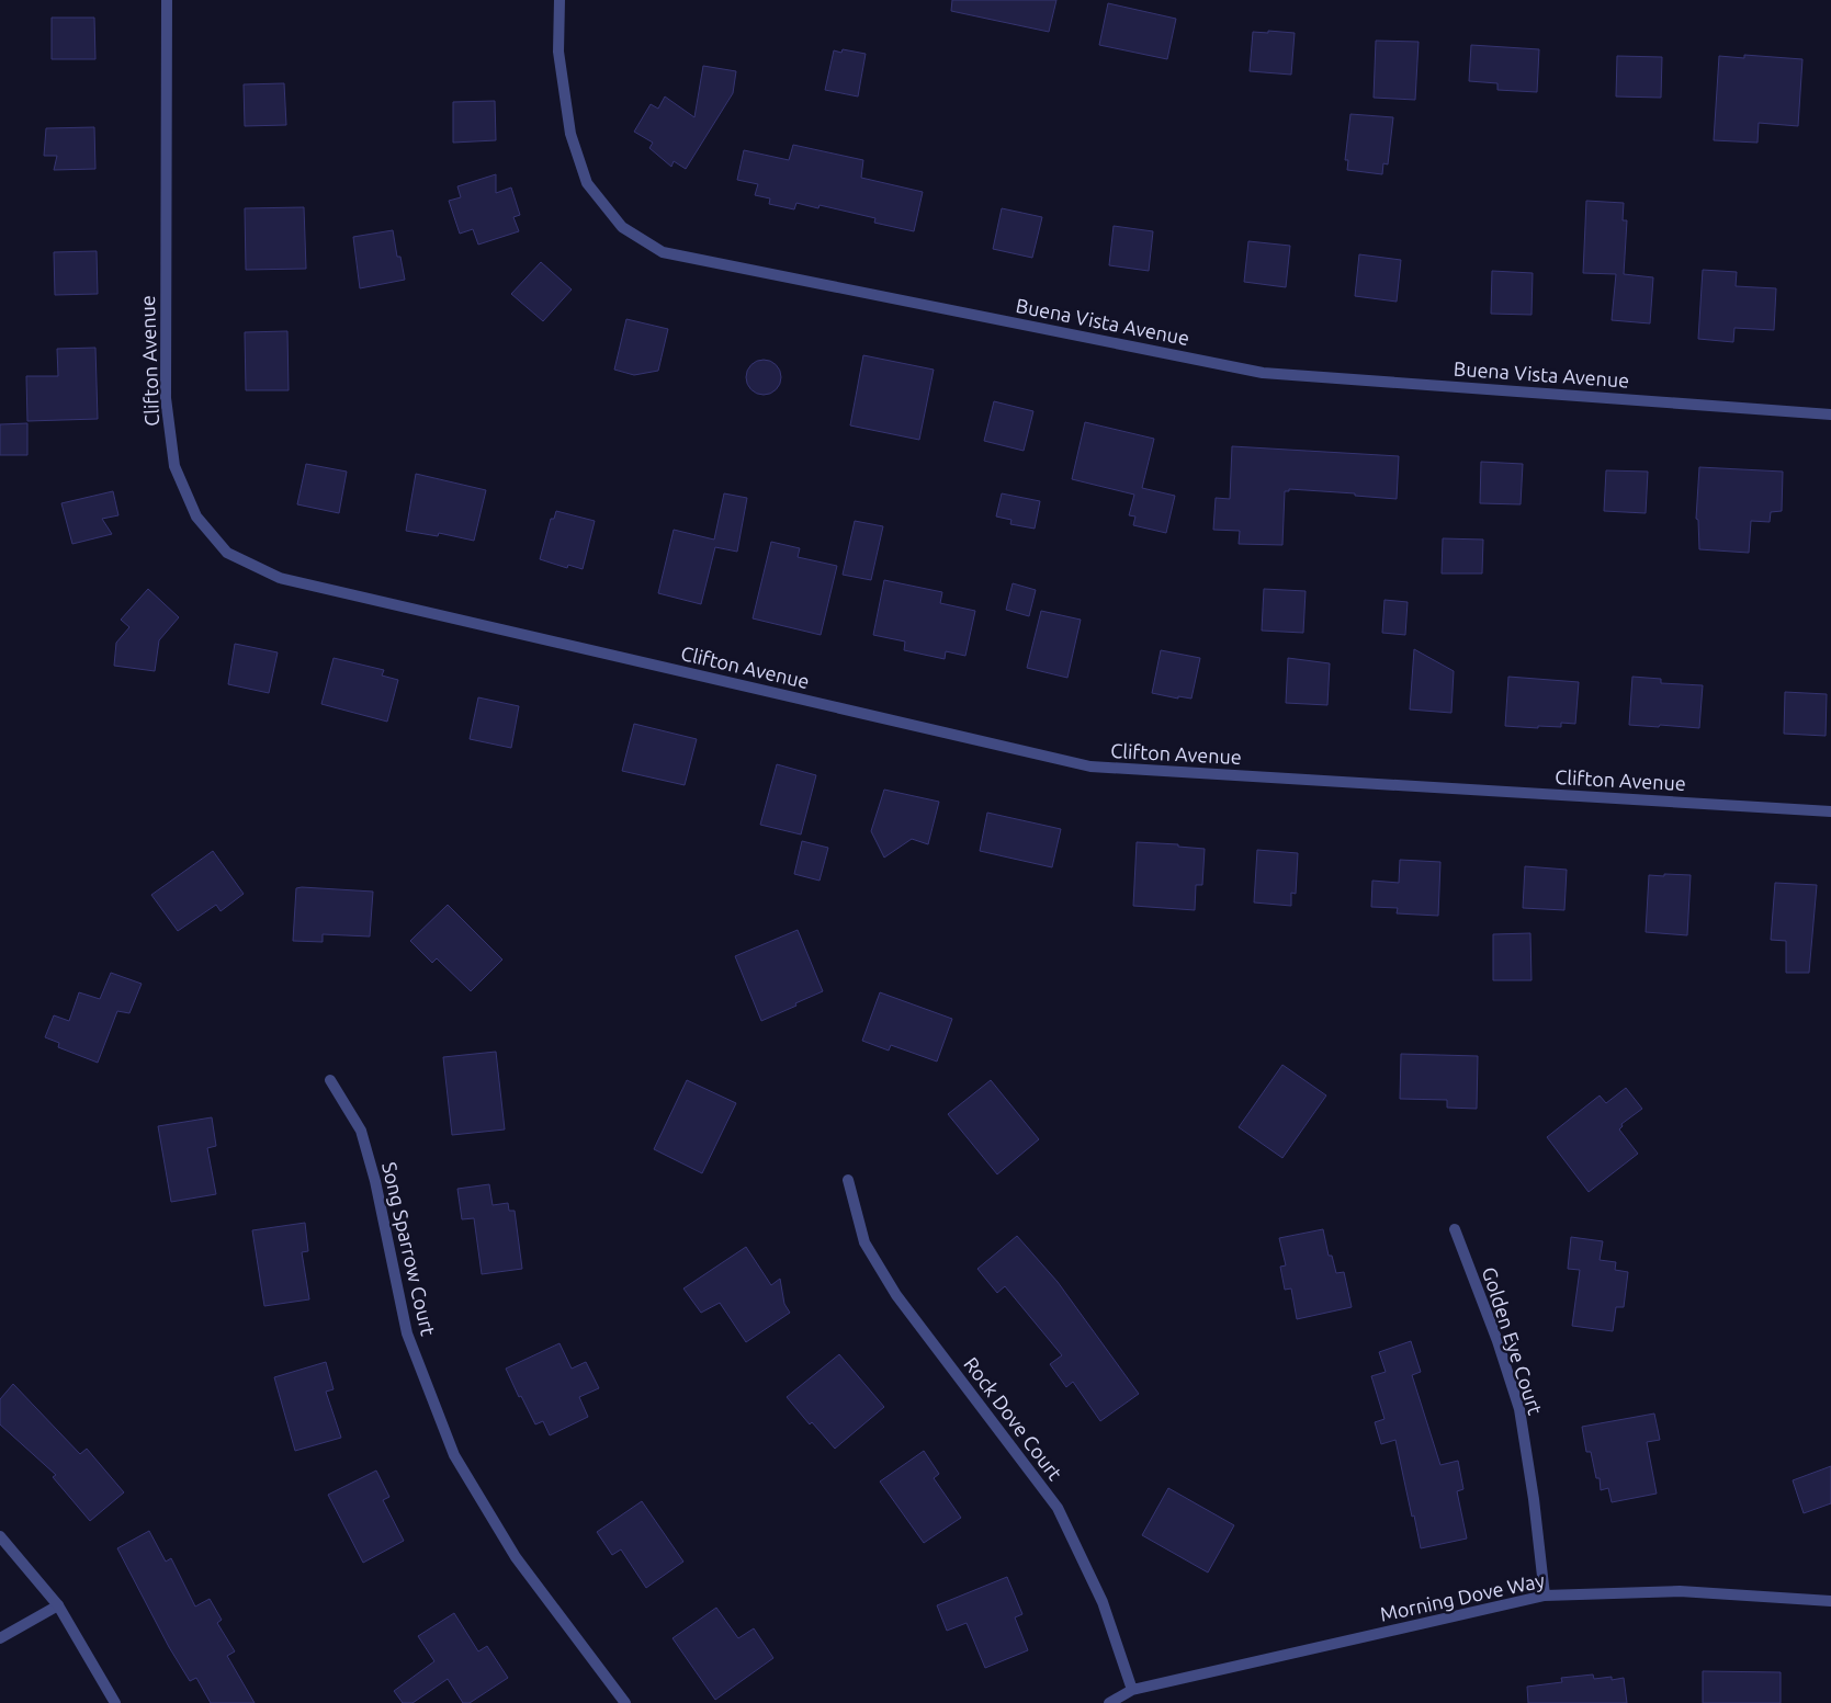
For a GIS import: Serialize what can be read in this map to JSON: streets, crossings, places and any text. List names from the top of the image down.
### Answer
{
  "streets": {
    "street": [
      "Buena Vista Avenue",
      "Clifton Avenue",
      "Song Sparrow Court",
      "Golden Eye Court",
      "Rock Dove Court",
      "Morning Dove Way"
    ]
  },
  "crossings": [
    ["Golden Eye Court", "Morning Dove Way"],
    ["Rock Dove Court", "Morning Dove Way"]
  ]
}
